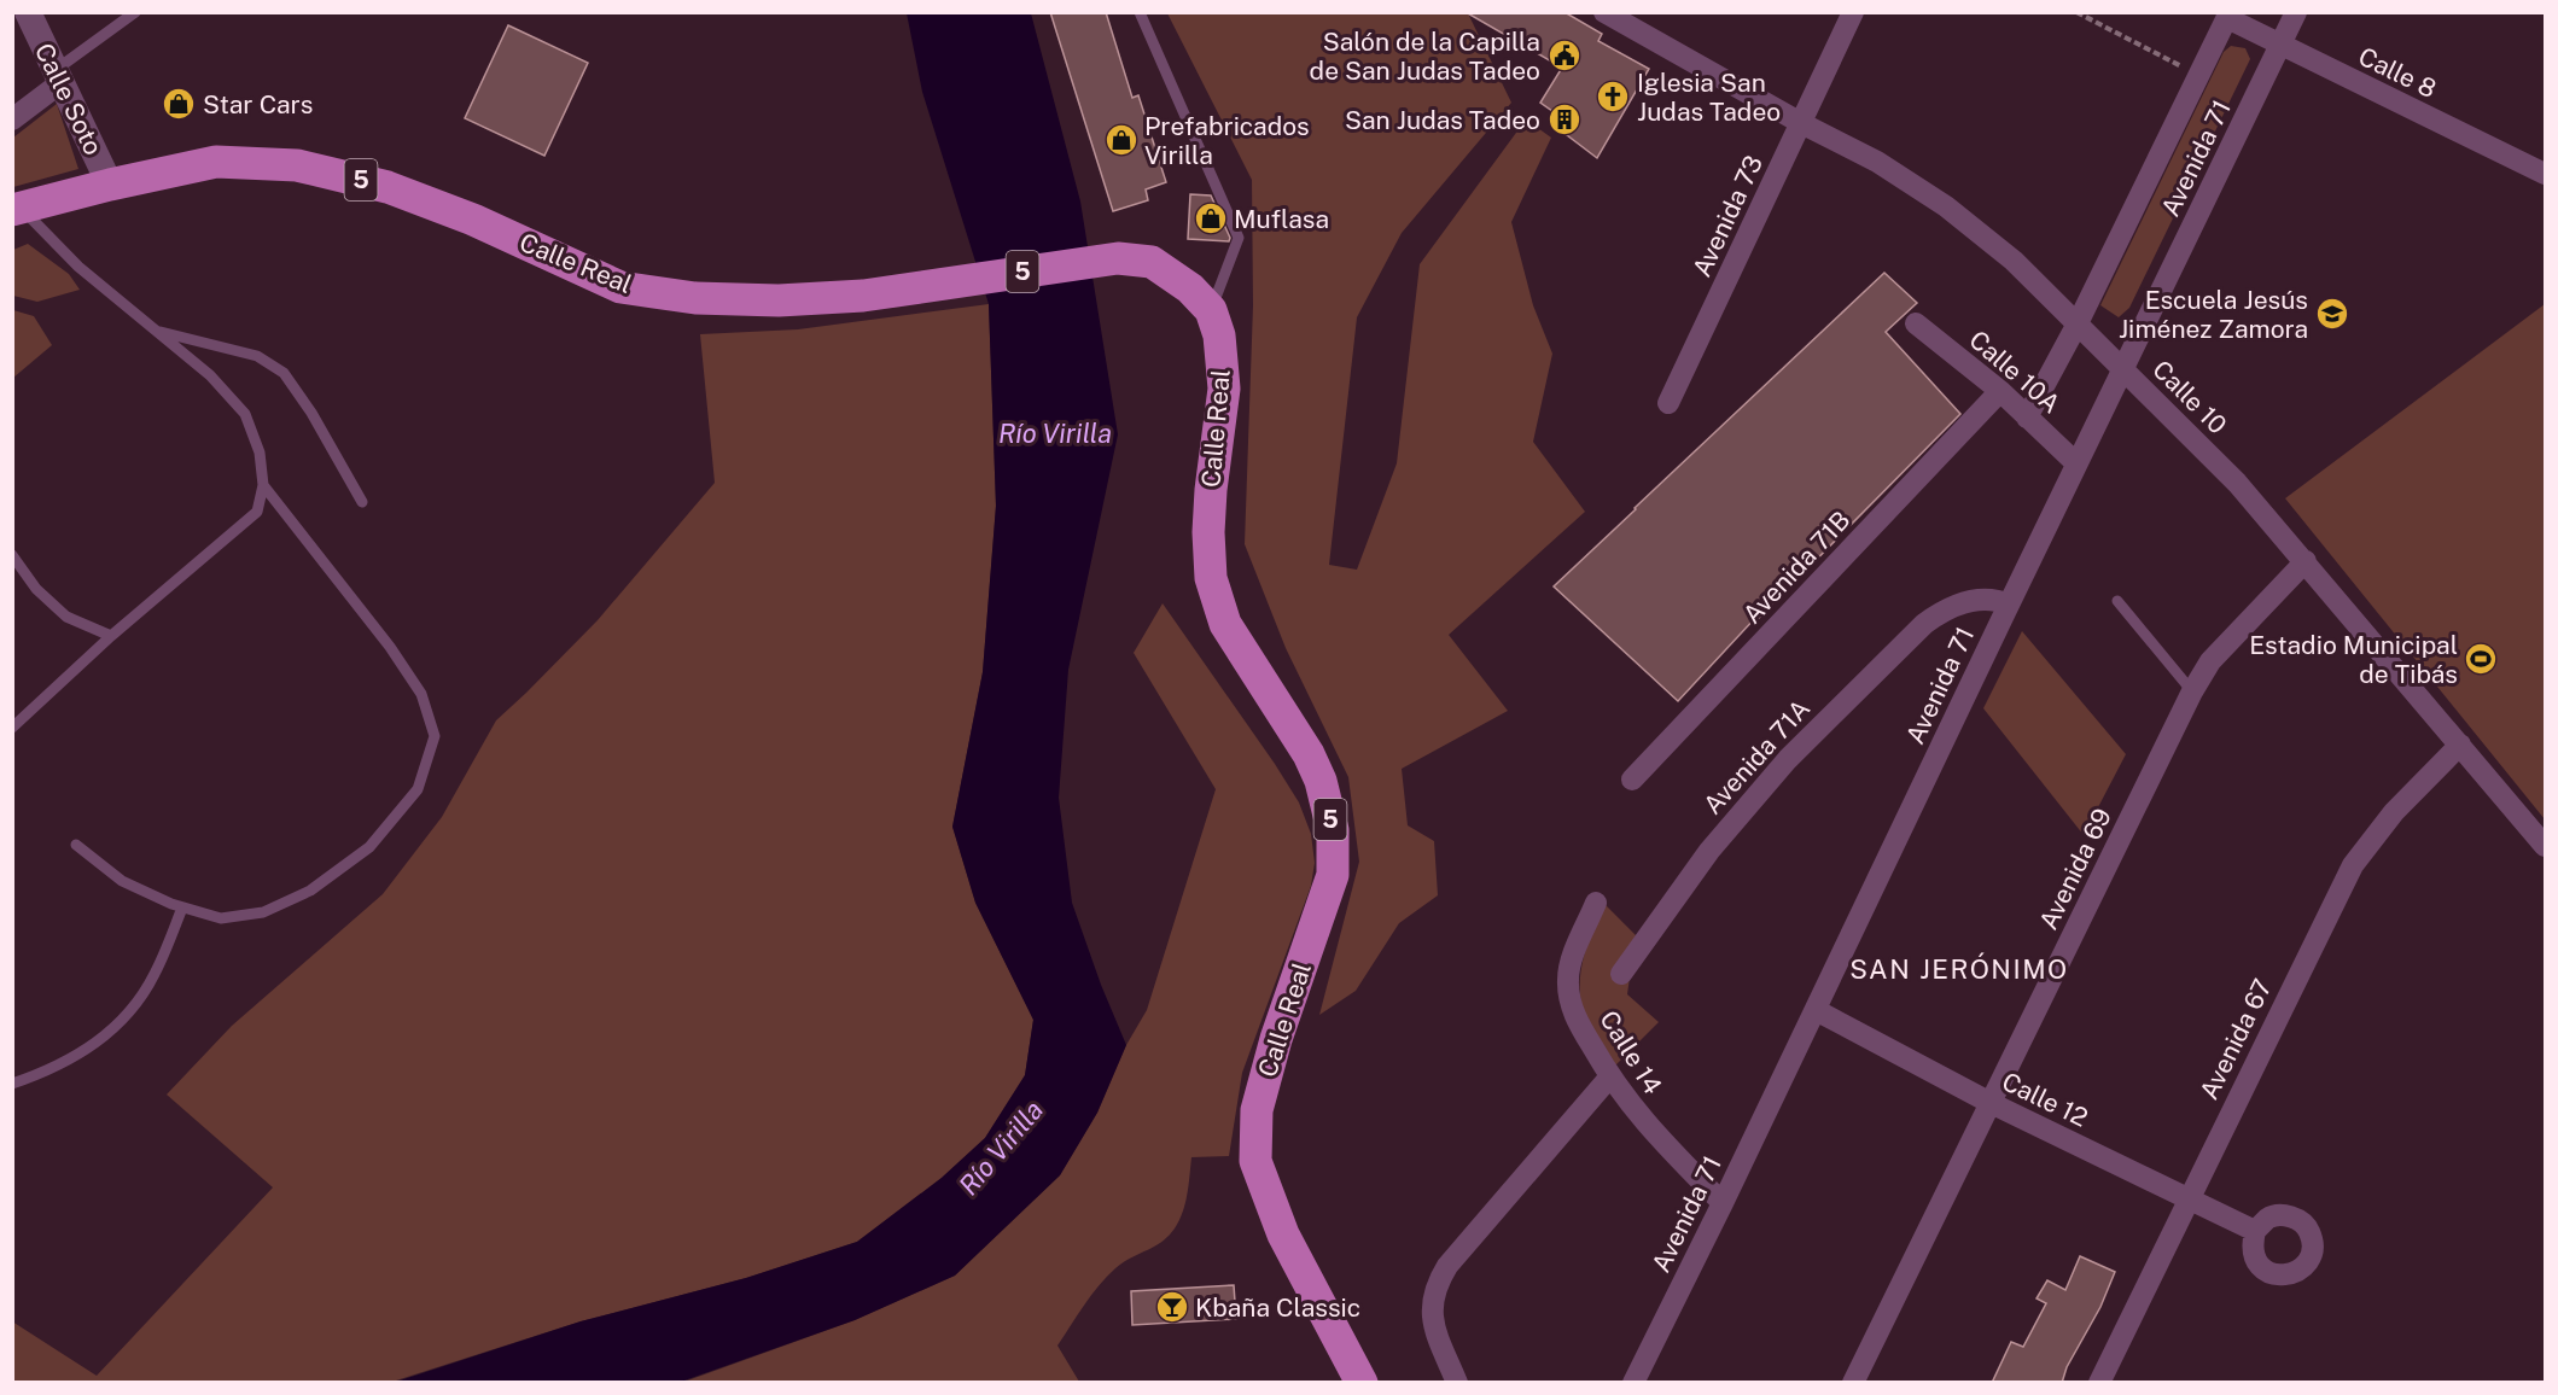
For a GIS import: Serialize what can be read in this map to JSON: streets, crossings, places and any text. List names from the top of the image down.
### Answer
{
  "streets": {
    "main road": ["5", "Calle Real"],
    "street": [
      "Calle 8",
      "Calle Soto",
      "Avenida 71",
      "Avenida 73",
      "Calle 10A",
      "Calle 10",
      "Avenida 71B",
      "Avenida 71A",
      "Avenida 69",
      "Avenida 67",
      "Calle 14",
      "Calle 12"
    ]
  },
  "crossings": [
    ["Calle 8", "Avenida 71"],
    ["Calle Soto", "Calle Real"],
    ["Avenida 71", "Calle 10A"],
    ["Avenida 71", "Calle 10"],
    ["Avenida 71", "Avenida 71A"],
    ["Avenida 71", "Calle 14"],
    ["Avenida 71", "Calle 12"],
    ["Avenida 73", "Calle 10"],
    ["Calle 10A", "Avenida 71B"],
    ["Calle 10", "Avenida 69"],
    ["Calle 10", "Avenida 67"],
    ["Avenida 69", "Calle 12"],
    ["Avenida 67", "Calle 12"]
  ],
  "districts": ["SAN JERÓNIMO"],
  "water": ["Río Virilla"],
  "places": {
    "public building": ["Salón de la Capilla de San Judas Tadeo"],
    "church": ["Iglesia San Judas Tadeo"],
    "shop": ["Star Cars", "Prefabricados Virilla", "Muflasa"],
    "building": ["San Judas Tadeo"],
    "school or university": ["Escuela Jesús Jiménez Zamora"],
    "sports": ["Estadio Municipal de Tibás"],
    "bar": ["Kbaña Classic"]
  }
}
